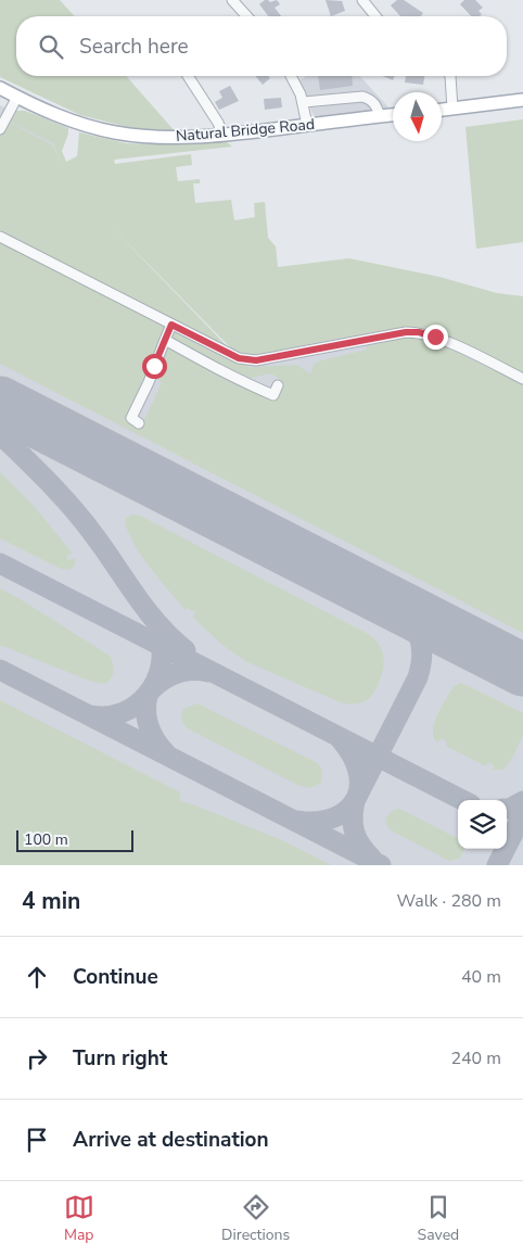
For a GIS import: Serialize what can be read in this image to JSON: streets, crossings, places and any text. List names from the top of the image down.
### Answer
{
  "streets": {
    "main road": ["Natural Bridge Road"]
  },
  "scale_bar": "100 m",
  "north": "bottom",
  "page": {
    "search": "Search here",
    "scale": "100 m",
    "heading": ["4 min", "Walk · 280 m"],
    "list": [
      ["Continue", "40 m"],
      ["Turn right", "240 m"],
      "Arrive at destination"
    ],
    "nav": ["Map", "Directions", "Saved"]
  }
}
